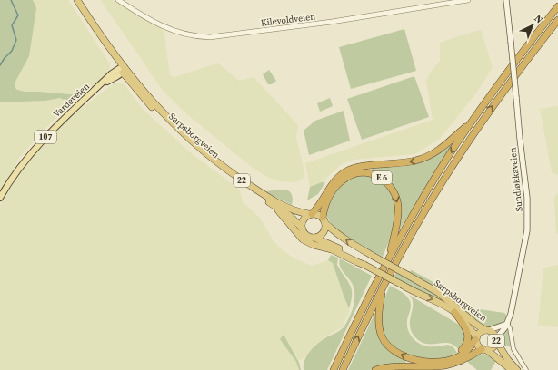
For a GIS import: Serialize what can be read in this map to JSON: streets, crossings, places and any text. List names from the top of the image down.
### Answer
{
  "streets": {
    "highway": ["Sarpsborgveien", "E 6", "22"],
    "main road": ["Vardeveien", "107", "Sundløkkaveien"],
    "street": ["Kilevoldveien"]
  },
  "crossings": [
    ["Vardeveien", "Sarpsborgveien"],
    ["Sarpsborgveien", "E 6"],
    ["Sarpsborgveien", "Sundløkkaveien"],
    ["Sarpsborgveien", "22"],
    ["E 6", "22"],
    ["Sundløkkaveien", "22"]
  ],
  "north": "top right"
}
